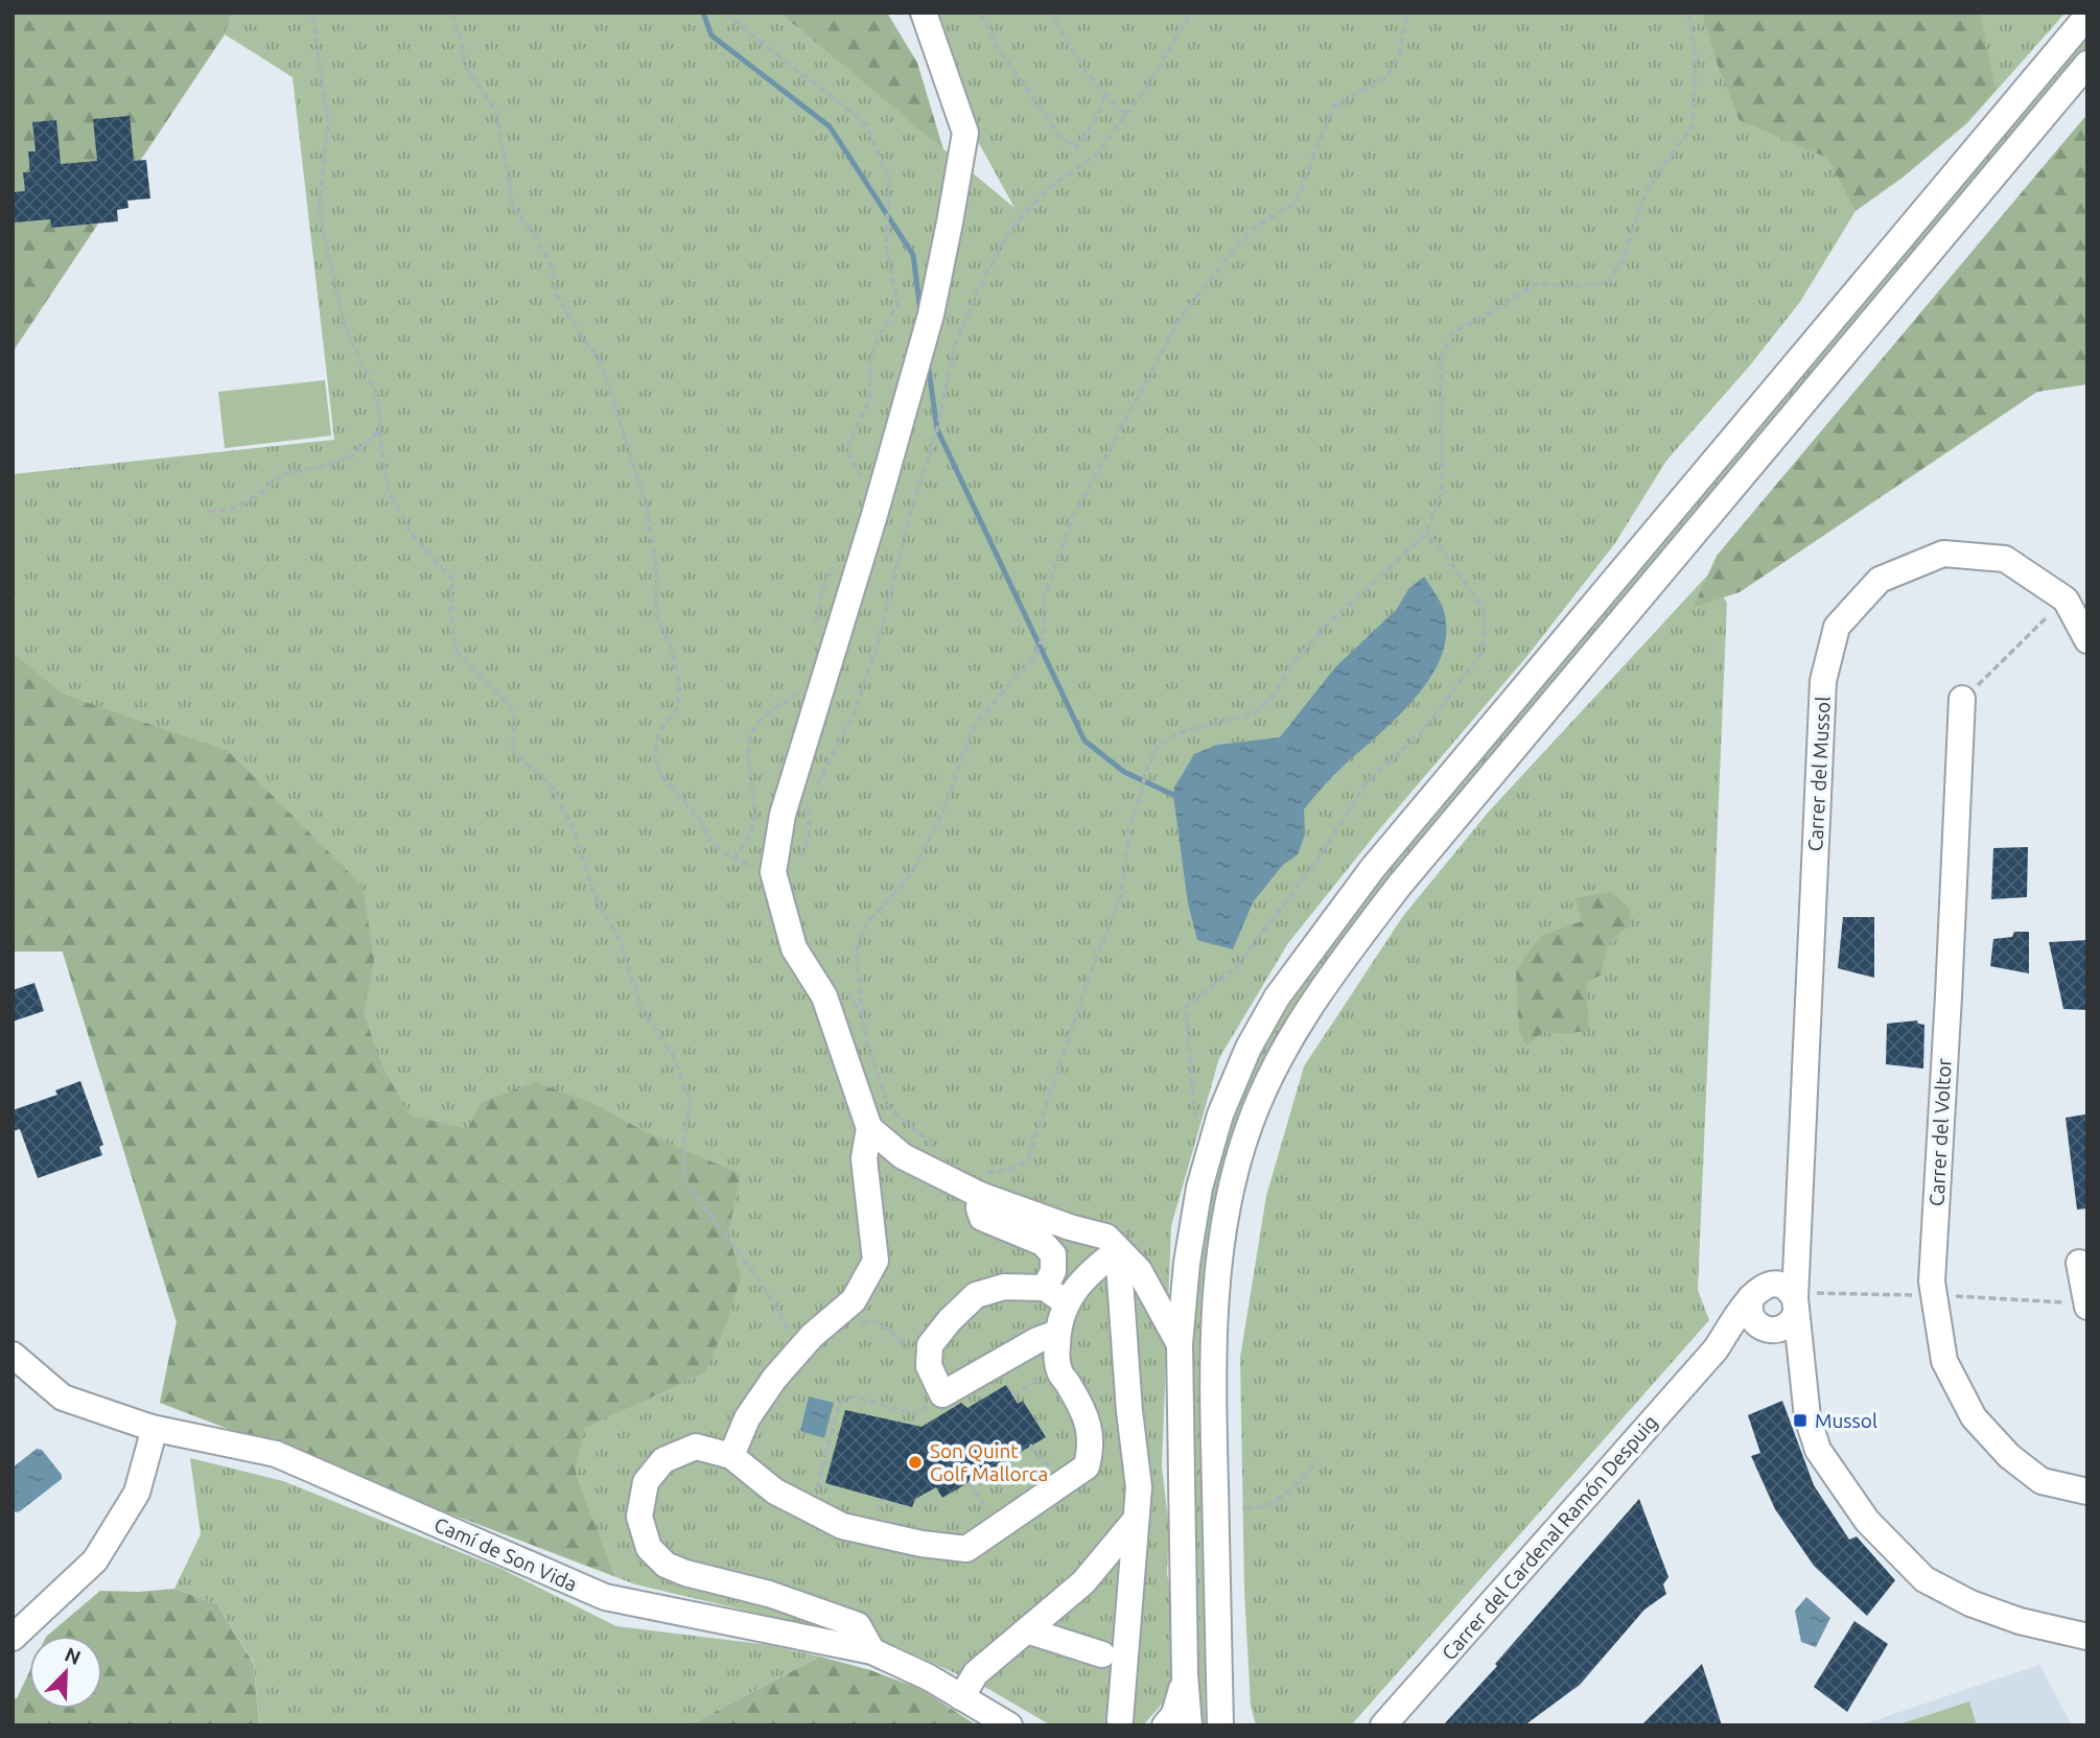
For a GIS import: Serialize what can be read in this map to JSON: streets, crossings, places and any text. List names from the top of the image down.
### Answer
{
  "streets": {
    "street": [
      "Carrer del Mussol",
      "Carrer del Voltor",
      "Carrer del Cardenal Ramón Despuig",
      "Camí de Son Vida"
    ]
  },
  "crossings": [
    ["Carrer del Mussol", "Carrer del Cardenal Ramón Despuig"]
  ],
  "places": {
    "transit": ["Mussol"],
    "other": ["Son Quint Golf Mallorca"]
  },
  "north": "top right"
}
